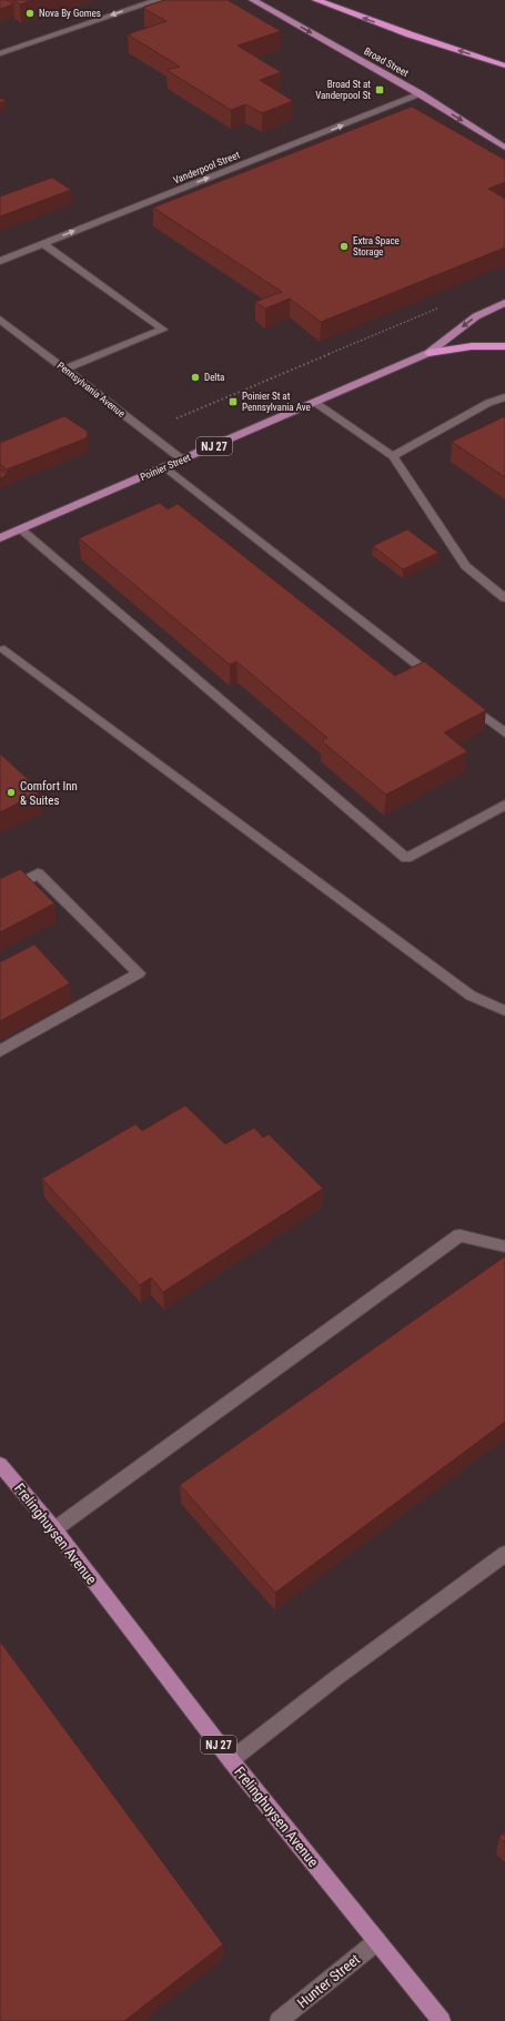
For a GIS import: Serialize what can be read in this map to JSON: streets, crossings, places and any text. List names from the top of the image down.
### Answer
{
  "streets": {
    "main road": [
      "Broad Street",
      "NJ 27",
      "Poinier Street",
      "Frelinghuysen Avenue"
    ],
    "street": ["Vanderpool Street", "Pennsylvania Avenue", "Hunter Street"]
  },
  "crossings": [
    ["Broad Street", "Vanderpool Street"],
    ["Pennsylvania Avenue", "Poinier Street"],
    ["NJ 27", "Poinier Street"],
    ["Frelinghuysen Avenue", "Hunter Street"]
  ],
  "one_way": ["Broad Street", "Vanderpool Street"],
  "places": {
    "other": [
      "Nova By Gomes",
      "Extra Space Storage",
      "Delta",
      "Comfort Inn & Suites"
    ],
    "transit": ["Broad St at Vanderpool St", "Poinier St at Pennsylvania Ave"]
  }
}
